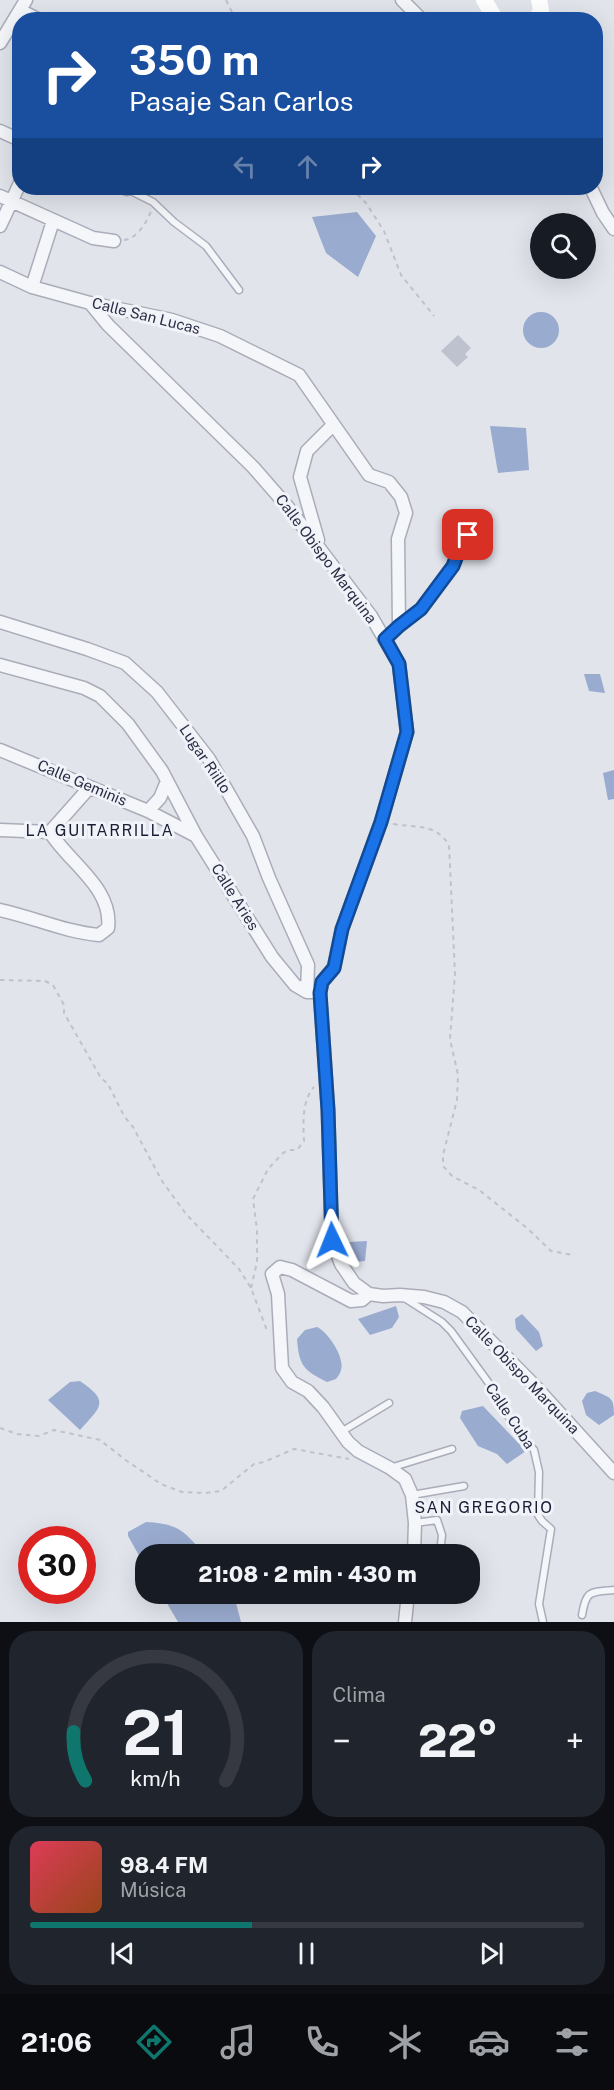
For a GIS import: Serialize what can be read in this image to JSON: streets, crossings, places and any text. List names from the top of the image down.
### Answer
{
  "streets": {
    "street": [
      "Calle San Lucas",
      "Calle Obispo Marquina",
      "Lugar Riillo",
      "Calle Geminis",
      "Calle Aries"
    ],
    "lane": ["Calle Cuba"]
  },
  "crossings": [
    ["Calle San Lucas", "Calle Obispo Marquina"],
    ["Calle Obispo Marquina", "Lugar Riillo"],
    ["Calle Obispo Marquina", "Calle Aries"],
    ["Calle Obispo Marquina", "Calle Cuba"],
    ["Lugar Riillo", "Calle Aries"],
    ["Calle Geminis", "Calle Aries"]
  ],
  "districts": ["LA GUITARRILLA", "SAN GREGORIO"],
  "page": {
    "turn": ["350 m", "Pasaje San Carlos"],
    "limit": "30",
    "trip": "21:08 · 2 min · 430 m",
    "tile": "Clima",
    "heat": ["−", "22°", "+"],
    "song": ["98.4 FM", "Música"],
    "tabs": "21:06",
    "gauge": ["21", "km/h"]
  }
}
